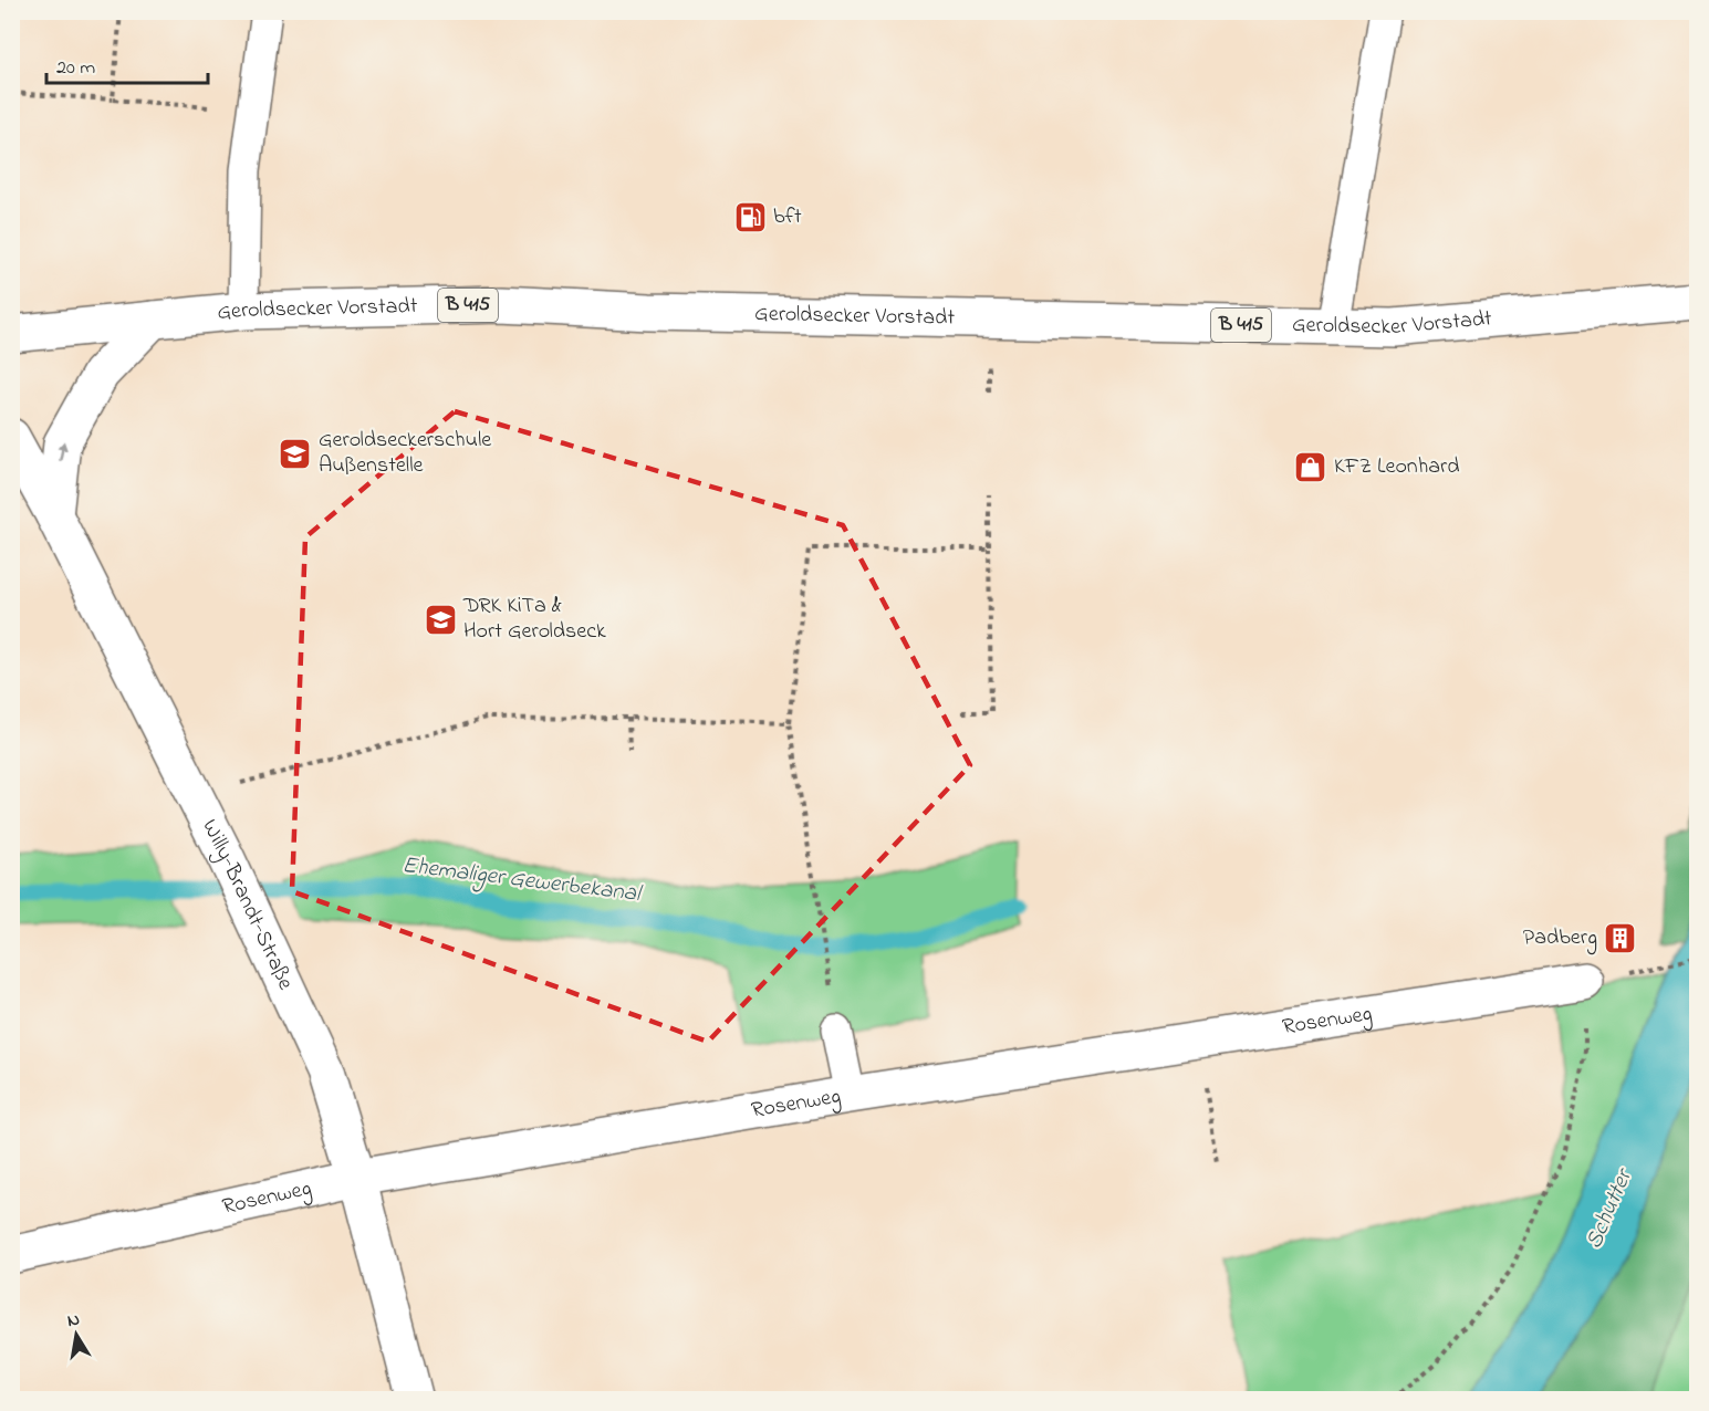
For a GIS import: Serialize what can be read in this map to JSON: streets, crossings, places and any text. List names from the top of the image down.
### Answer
{
  "streets": {
    "street": [
      "B 415",
      "Geroldsecker Vorstadt",
      "Willy-Brandt-Straße",
      "Rosenweg"
    ]
  },
  "crossings": [
    ["Willy-Brandt-Straße", "Rosenweg"]
  ],
  "water": ["Ehemaliger Gewerbekanal", "Schutter"],
  "places": {
    "fuel station": ["bft"],
    "school or university": ["Geroldseckerschule Außenstelle", "DRK KiTa & Hort Geroldseck"],
    "shop": ["KFZ Leonhard"],
    "building": ["Padberg"]
  },
  "scale_bar": "20 m",
  "north": "top"
}
